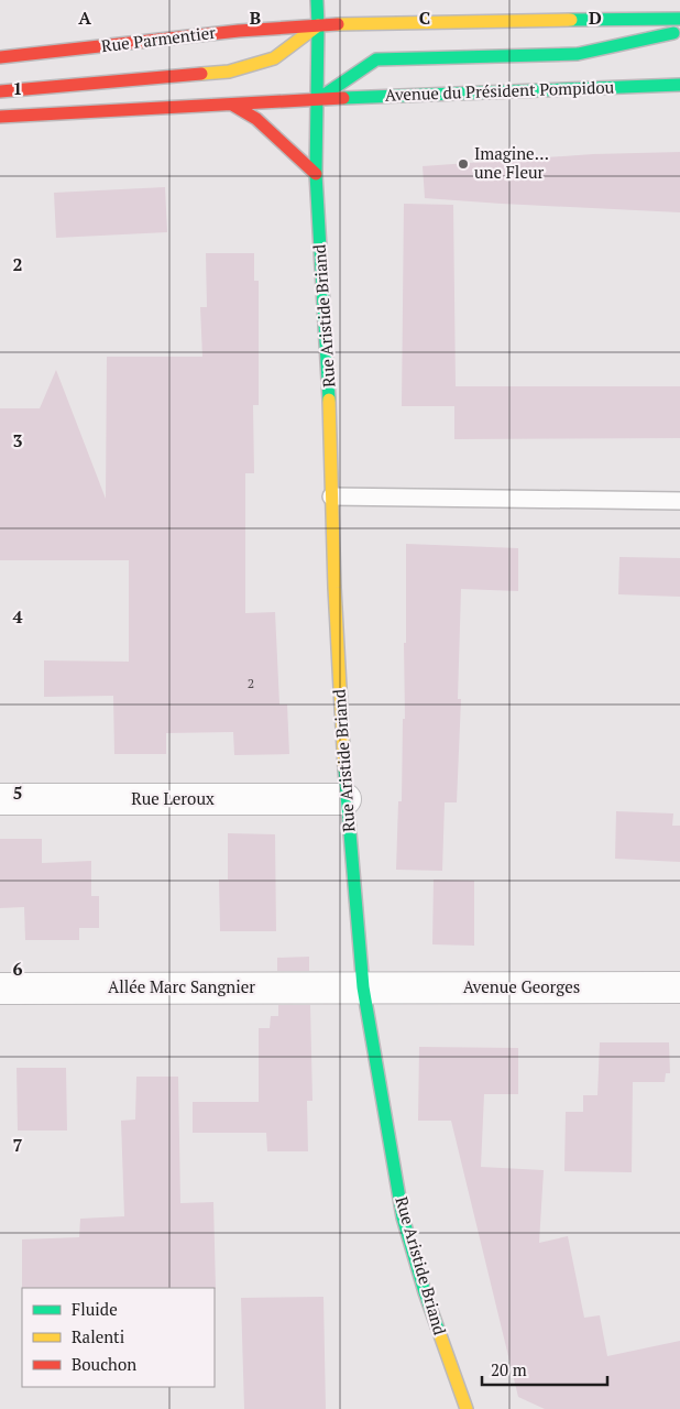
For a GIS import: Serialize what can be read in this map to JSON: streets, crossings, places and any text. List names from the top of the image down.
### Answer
{
  "streets": {
    "main road": ["Rue Parmentier", "Avenue du Président Pompidou", "Rue Aristide Briand"],
    "street": ["Rue Leroux", "Allée Marc Sangnier", "Avenue Georges"]
  },
  "crossings": [
    ["Rue Parmentier", "Rue Aristide Briand"],
    ["Avenue du Président Pompidou", "Rue Aristide Briand"],
    ["Rue Aristide Briand", "Rue Leroux"],
    ["Rue Aristide Briand", "Allée Marc Sangnier"],
    ["Rue Aristide Briand", "Avenue Georges"],
    ["Allée Marc Sangnier", "Avenue Georges"]
  ],
  "places": ["Imagine... une Fleur"],
  "house_numbers": ["2"],
  "legend": ["Fluide", "Ralenti", "Bouchon"],
  "scale_bar": "20 m",
  "grid": {
    "columns": [
      "A",
      "B",
      "C",
      "D"
    ],
    "rows": [
      "1",
      "2",
      "3",
      "4",
      "5",
      "6",
      "7"
    ]
  }
}
